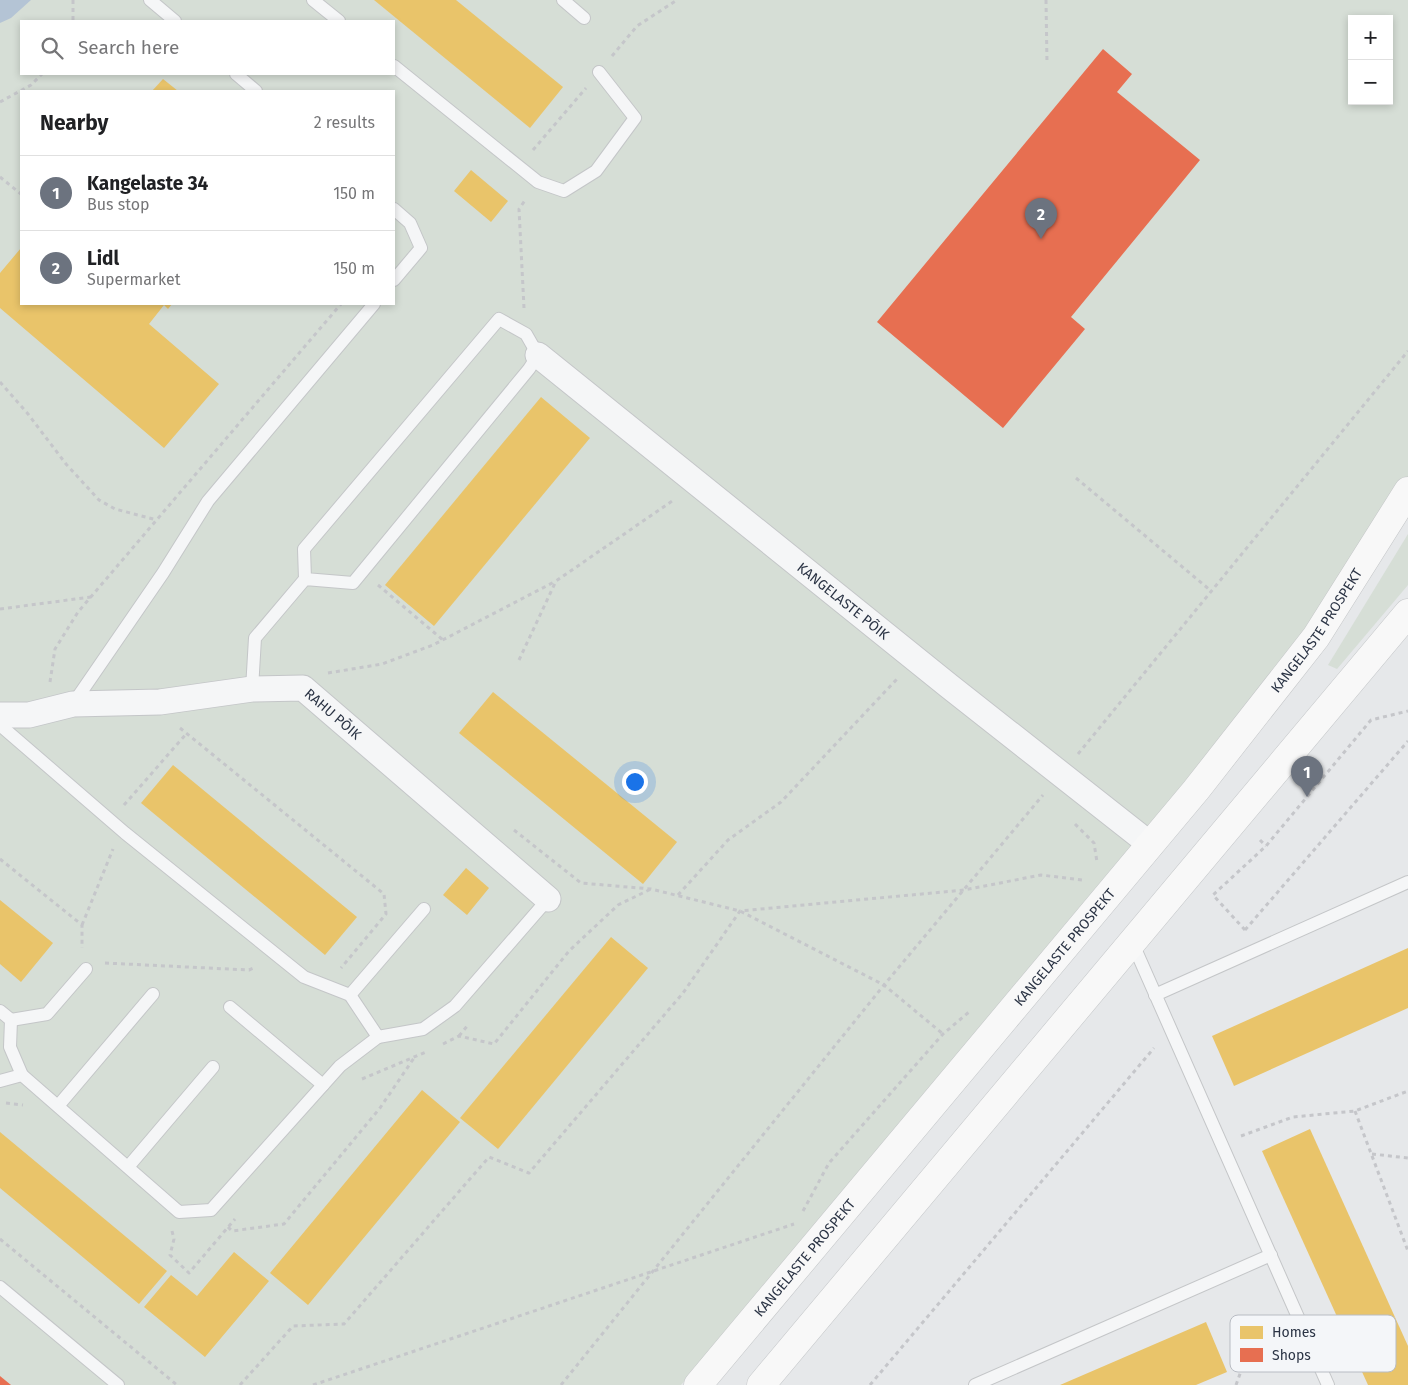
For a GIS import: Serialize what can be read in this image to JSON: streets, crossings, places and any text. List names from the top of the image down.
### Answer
{
  "streets": {
    "main road": ["KANGELASTE PROSPEKT"],
    "street": ["KANGELASTE PÕIK", "RAHU PÕIK"]
  },
  "crossings": [
    ["KANGELASTE PÕIK", "KANGELASTE PROSPEKT"]
  ],
  "legend": ["Homes", "Shops"],
  "page": {
    "map_buttons": ["+", "−"],
    "search": "Search here",
    "heading": ["Nearby", "2 results"],
    "list": [
      {
        "mark": "1",
        "name": "Kangelaste 34",
        "note": "Bus stop",
        "value": "150 m"
      },
      {
        "mark": "2",
        "name": "Lidl",
        "note": "Supermarket",
        "value": "150 m"
      }
    ],
    "pins": ["2", "1"]
  }
}
